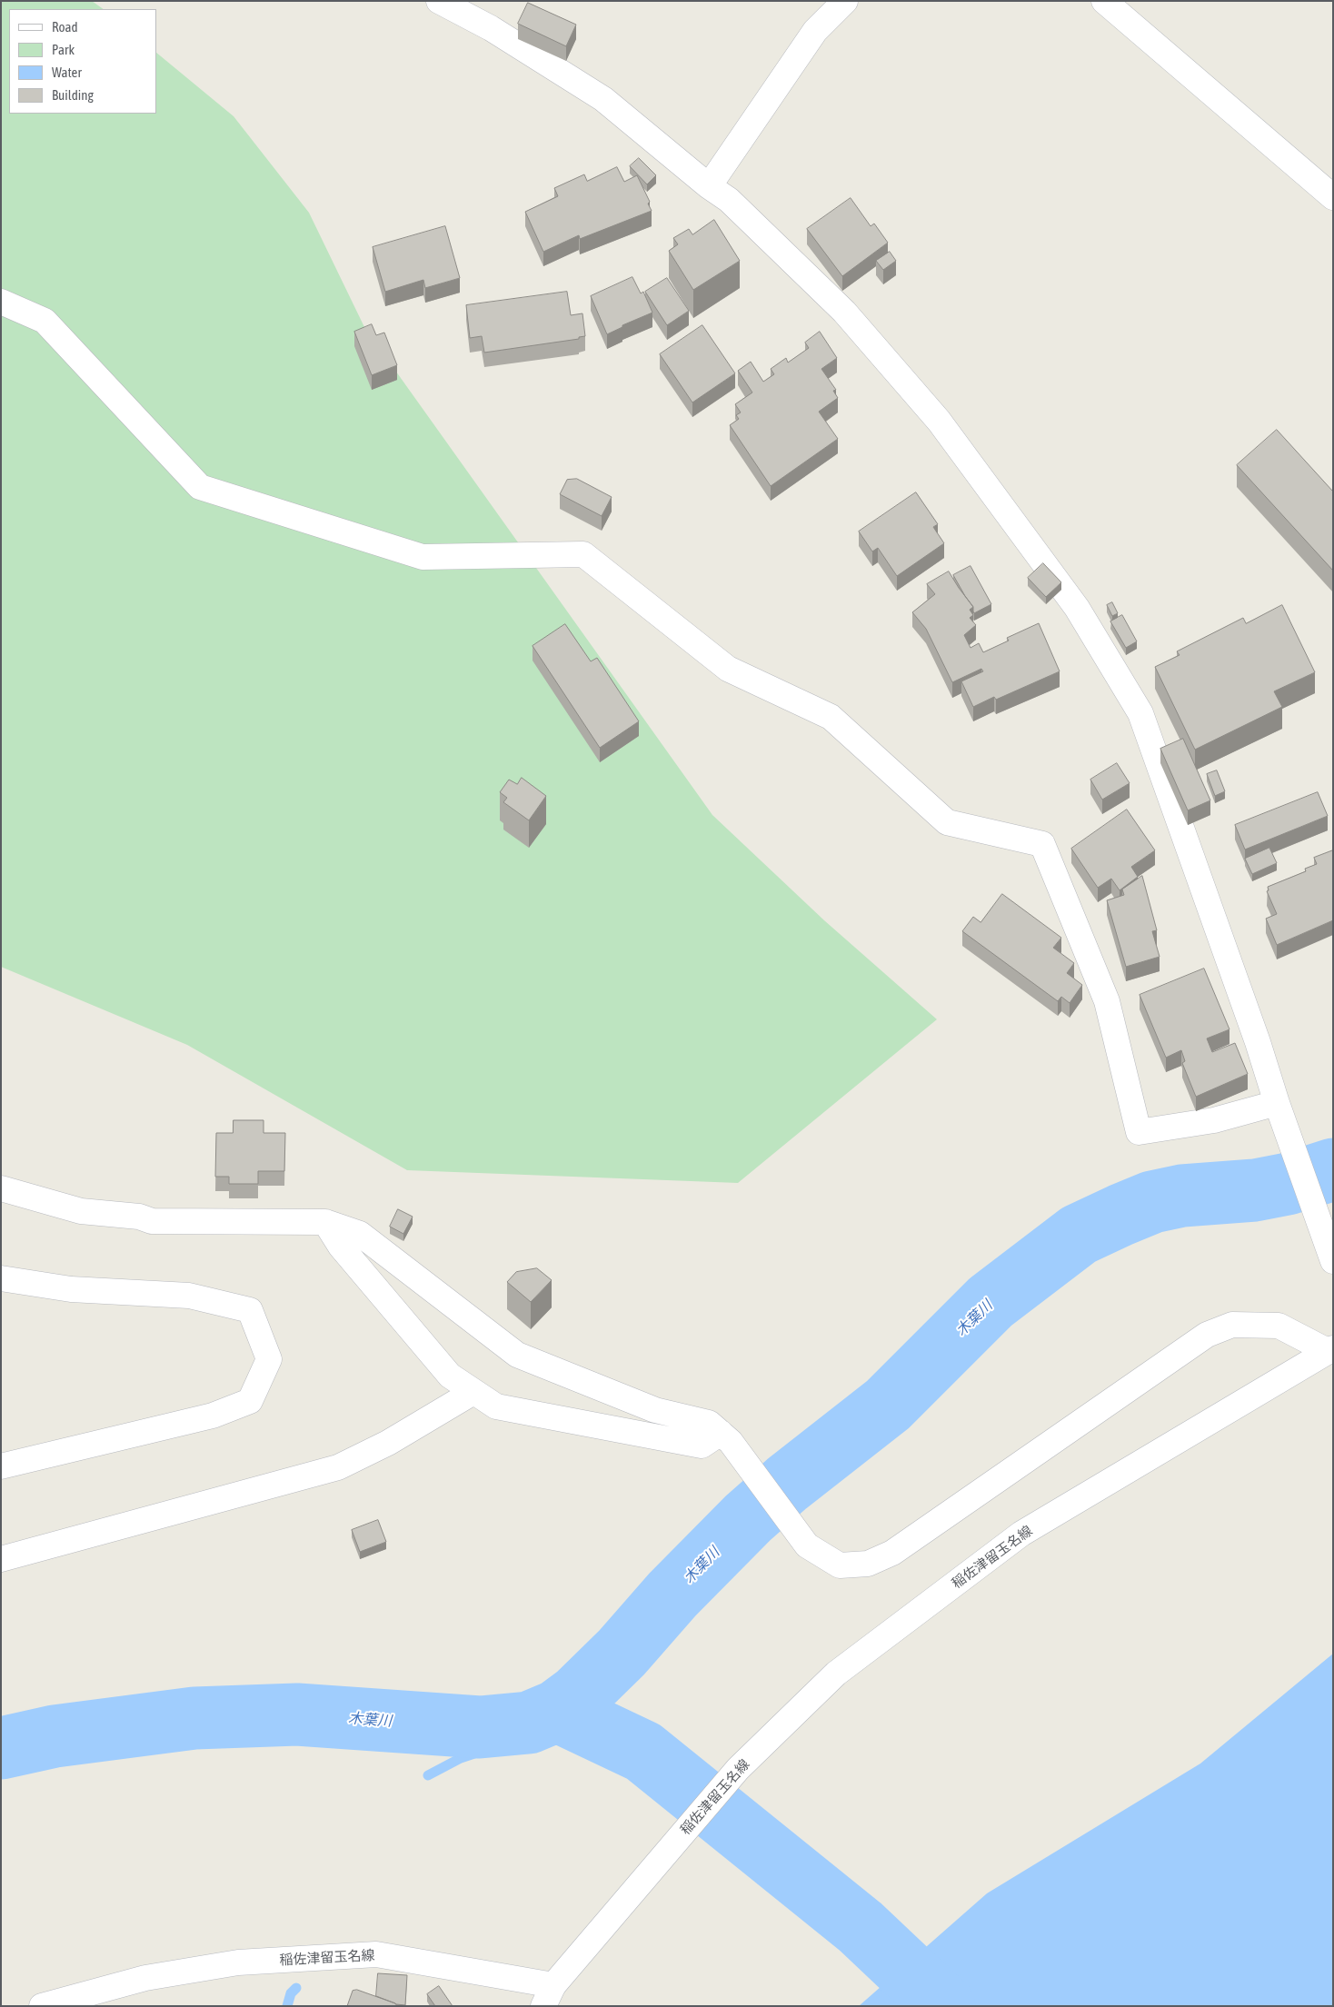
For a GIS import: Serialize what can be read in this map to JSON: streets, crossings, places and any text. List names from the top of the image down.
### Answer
{
  "streets": {
    "street": ["稲佐津留玉名線"]
  },
  "water": ["木葉川"],
  "legend": [
    "Road",
    "Park",
    "Water",
    "Building"
  ]
}
